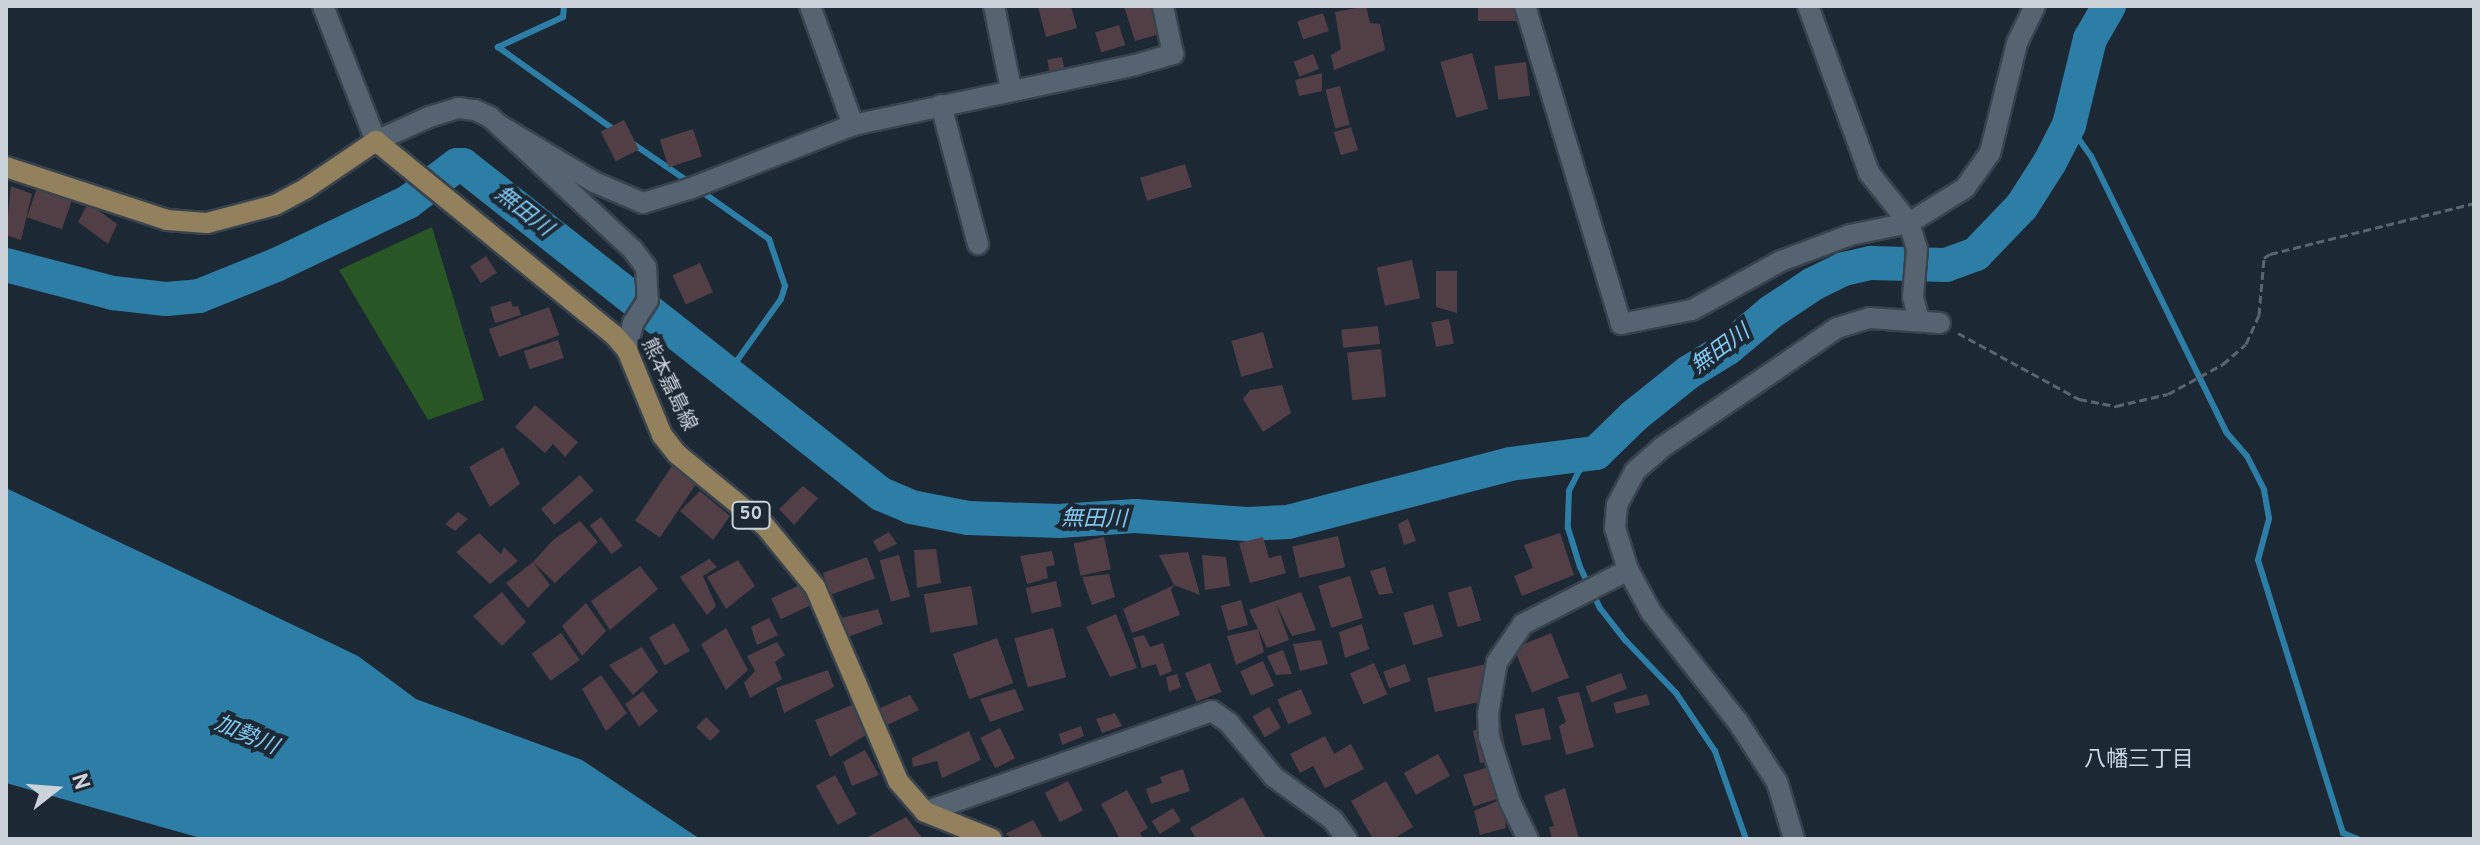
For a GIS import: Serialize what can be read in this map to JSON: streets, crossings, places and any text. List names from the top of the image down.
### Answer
{
  "streets": {
    "main road": ["熊本嘉島線", "50"]
  },
  "districts": ["八幡三丁目"],
  "water": ["無田川", "加勢川"],
  "north": "right"
}
